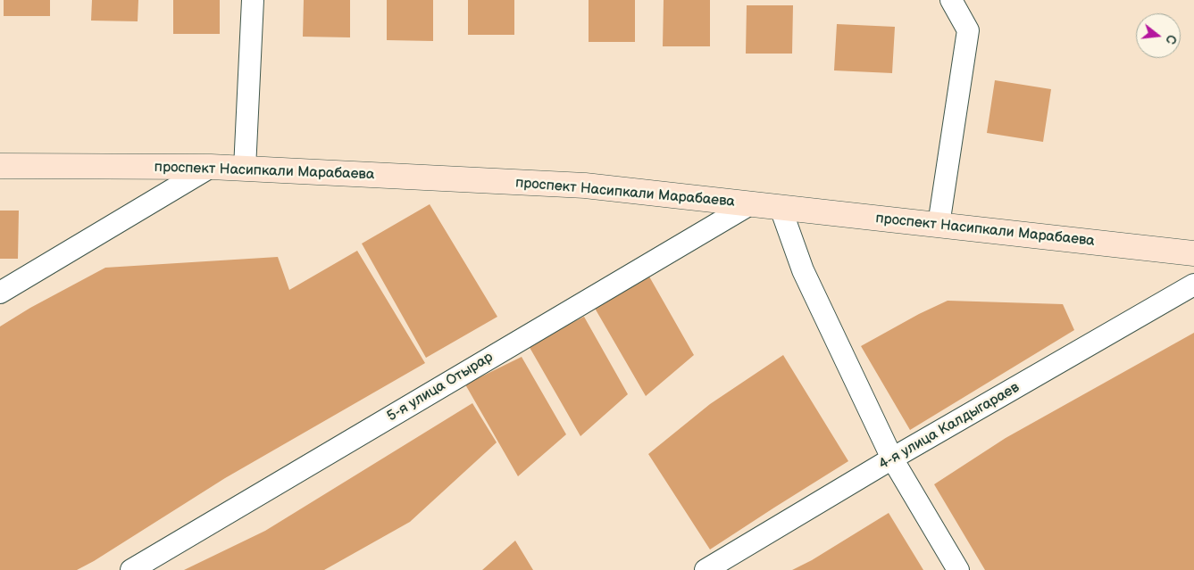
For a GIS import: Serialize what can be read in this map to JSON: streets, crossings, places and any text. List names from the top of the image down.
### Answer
{
  "streets": {
    "main road": ["проспект Насипкали Марабаева"],
    "street": ["5-я улица Отырар", "4-я улица Калдыгараев"]
  },
  "crossings": [
    ["проспект Насипкали Марабаева", "5-я улица Отырар"]
  ],
  "north": "right"
}
